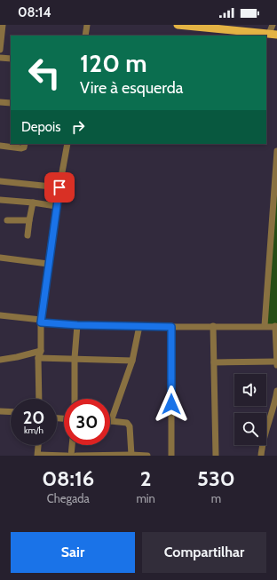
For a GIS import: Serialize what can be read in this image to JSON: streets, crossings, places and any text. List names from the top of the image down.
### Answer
{
  "page": {
    "status": "08:14",
    "turn": ["120 m", "Vire à esquerda"],
    "then": "Depois",
    "speed": "20 km/h",
    "limit": "30",
    "eta": [
      "08:16",
      "Chegada",
      "2",
      "min",
      "530",
      "m"
    ],
    "buttons": ["Sair", "Compartilhar"]
  }
}
